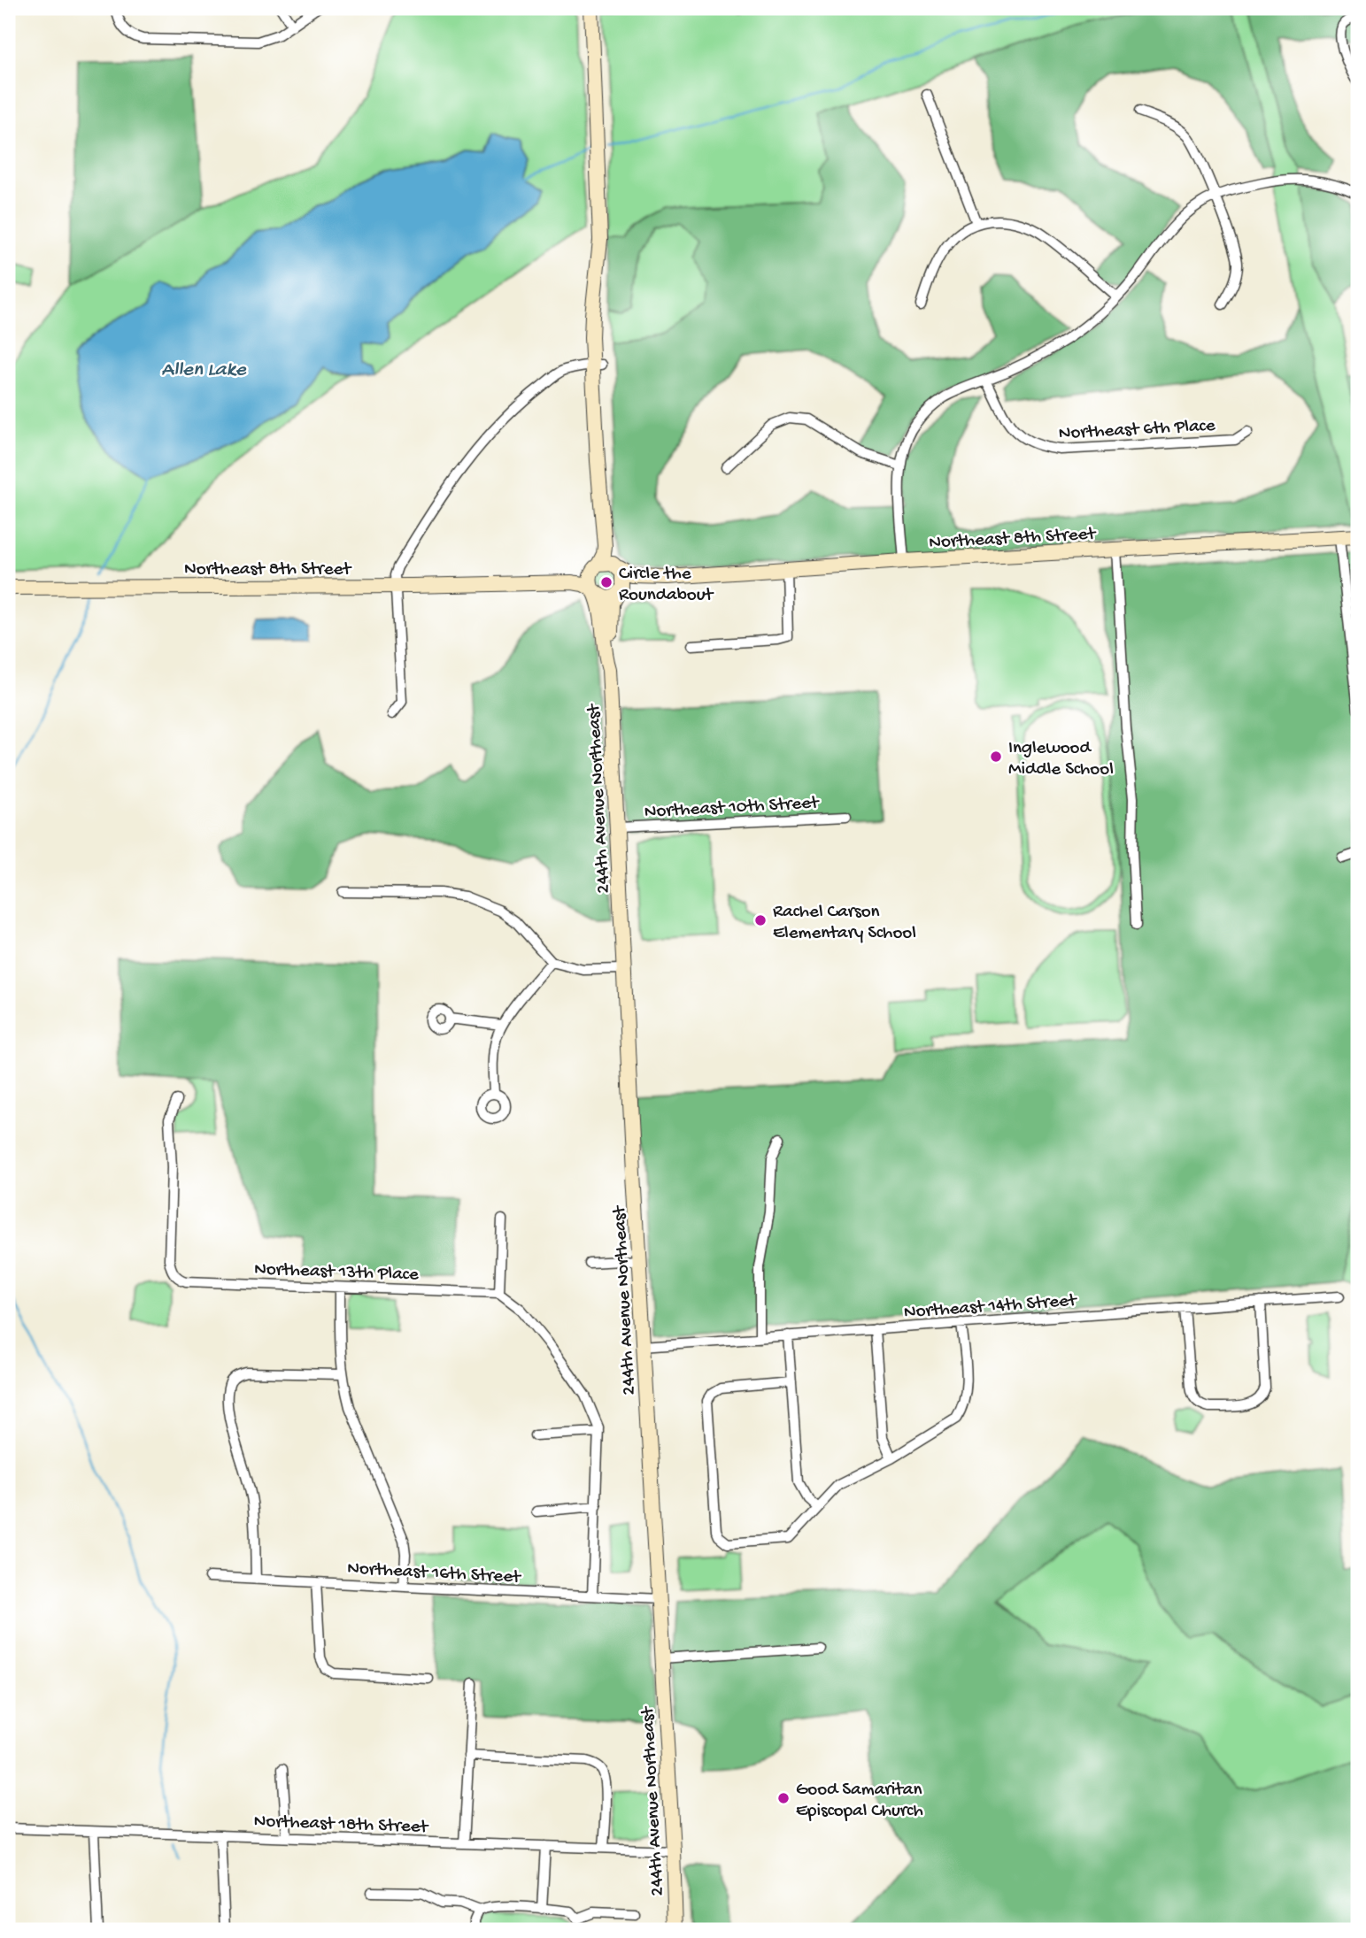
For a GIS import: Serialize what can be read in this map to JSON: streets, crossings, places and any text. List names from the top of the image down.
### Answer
{
  "streets": {
    "street": [
      "Northeast 6th Place",
      "Northeast 8th Street",
      "244th Avenue Northeast",
      "Northeast 10th Street",
      "Northeast 13th Place",
      "Northeast 14th Street",
      "Northeast 16th Street",
      "Northeast 18th Street"
    ]
  },
  "crossings": [
    ["Northeast 8th Street", "244th Avenue Northeast"],
    ["244th Avenue Northeast", "Northeast 10th Street"],
    ["244th Avenue Northeast", "Northeast 14th Street"],
    ["244th Avenue Northeast", "Northeast 16th Street"],
    ["244th Avenue Northeast", "Northeast 18th Street"]
  ],
  "water": ["Allen Lake"],
  "places": [
    "Circle the Roundabout",
    "Inglewood Middle School",
    "Rachel Carson Elementary School",
    "Good Samaritan Episcopal Church"
  ]
}
